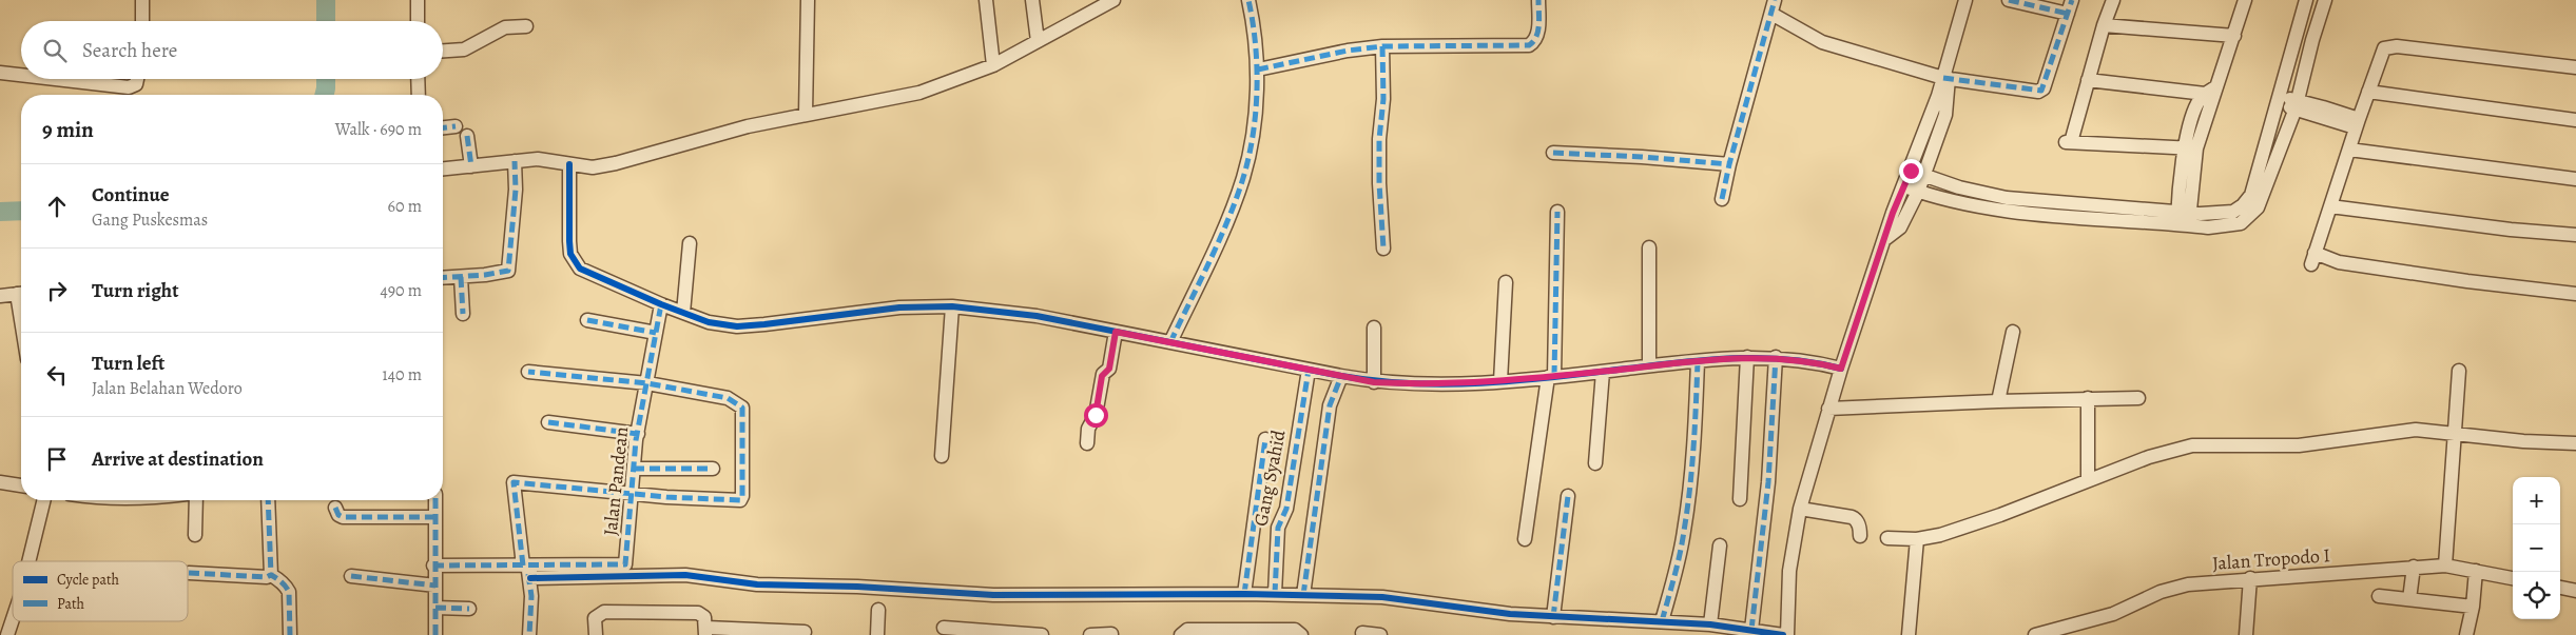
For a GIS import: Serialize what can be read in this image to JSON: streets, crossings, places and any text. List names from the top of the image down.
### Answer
{
  "streets": {
    "street": ["Gang Syahid", "Jalan Pandean", "Jalan Tropodo I"]
  },
  "legend": ["Cycle path", "Path"],
  "page": {
    "search": "Search here",
    "heading": ["9 min", "Walk · 690 m"],
    "list": [
      ["Continue", "Gang Puskesmas", "60 m"],
      ["Turn right", "490 m"],
      ["Turn left", "Jalan Belahan Wedoro", "140 m"],
      "Arrive at destination"
    ],
    "map_buttons": ["+", "−"]
  }
}
